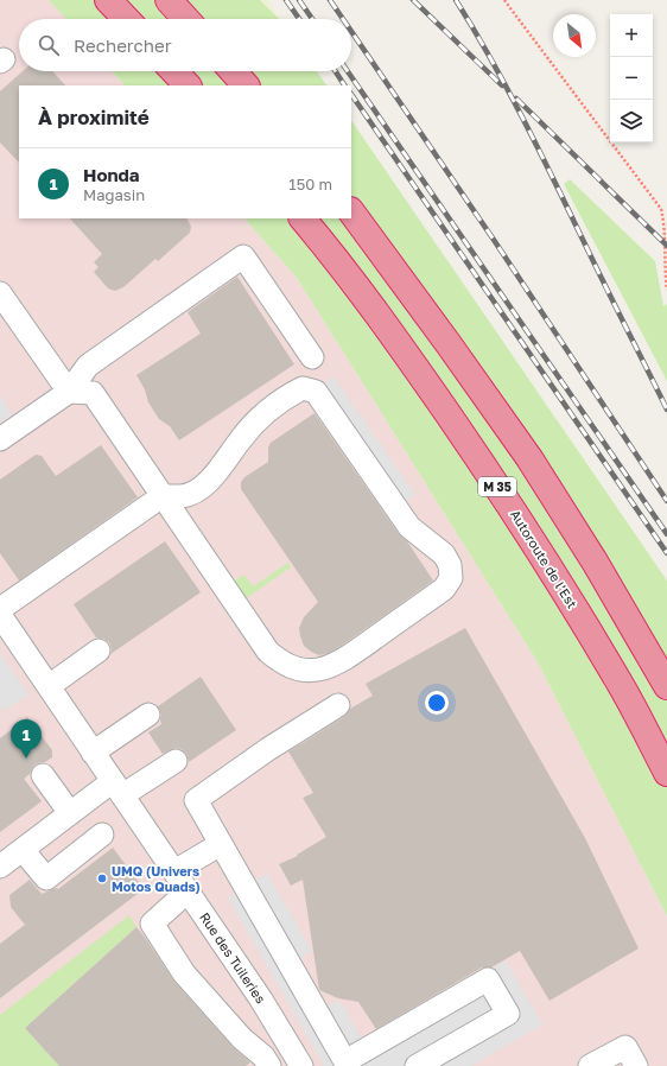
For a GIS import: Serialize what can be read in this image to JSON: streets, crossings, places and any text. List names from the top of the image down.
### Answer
{
  "streets": {
    "highway": ["M 35", "Autoroute de l’Est"],
    "street": ["Rue des Tuileries"]
  },
  "places": ["UMQ (Univers Motos Quads)"],
  "north": "bottom right",
  "page": {
    "map_buttons": ["+", "−"],
    "search": "Rechercher",
    "heading": "À proximité",
    "list": [
      {
        "mark": "1",
        "name": "Honda",
        "note": "Magasin",
        "value": "150 m"
      }
    ],
    "pins": "1"
  }
}
